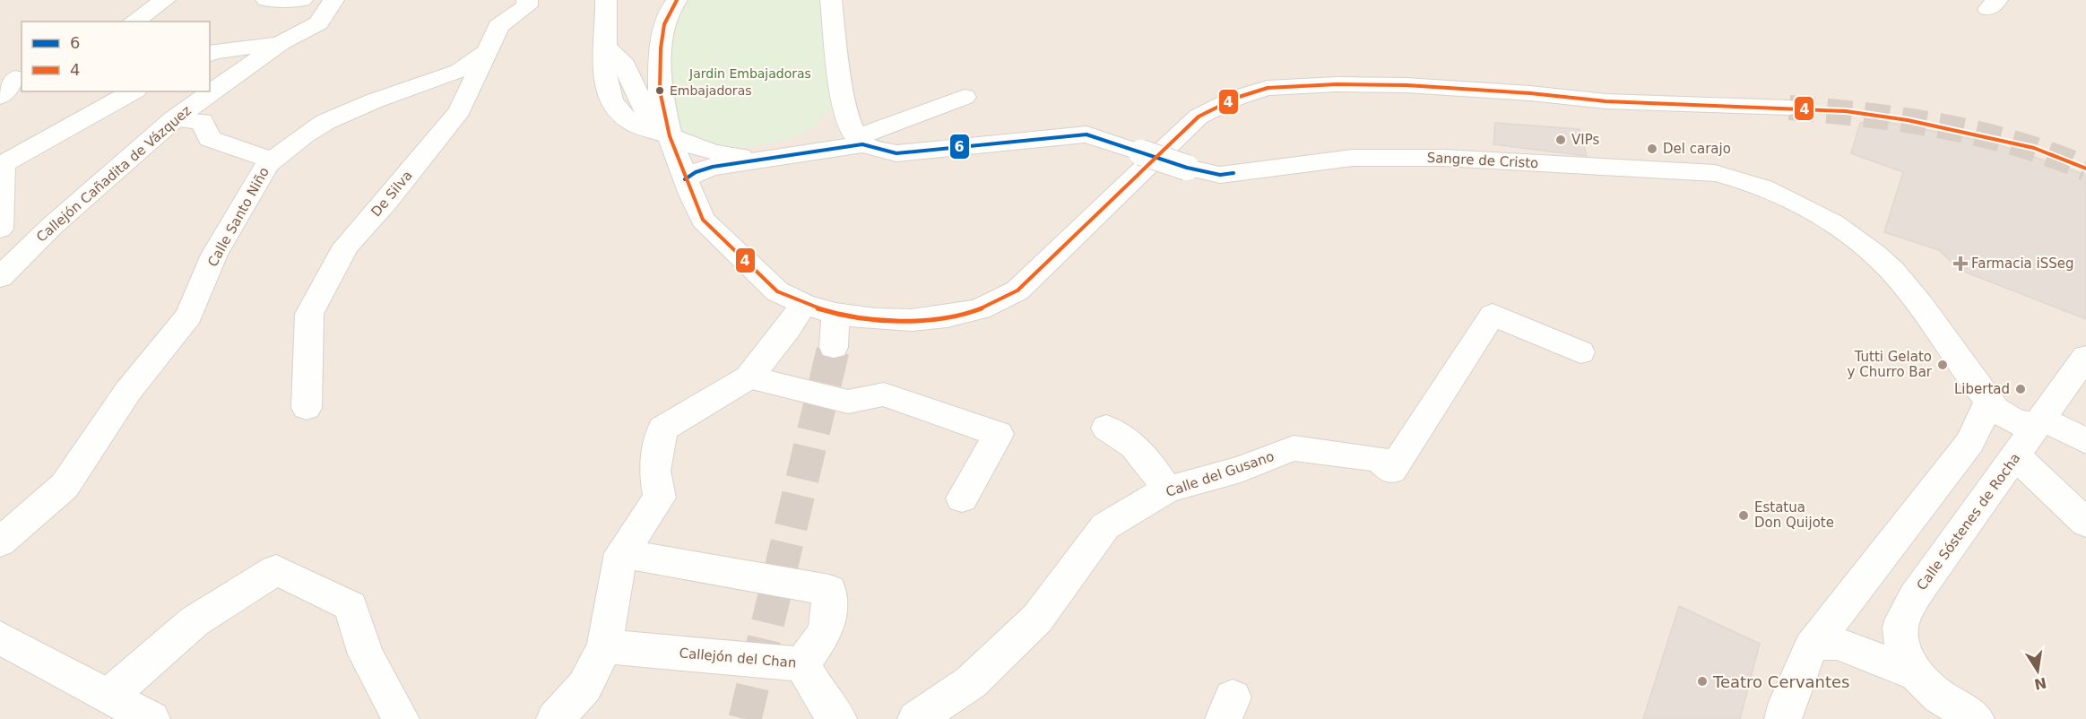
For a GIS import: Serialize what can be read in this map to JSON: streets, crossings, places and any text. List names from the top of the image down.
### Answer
{
  "streets": {
    "street": [
      "Sangre de Cristo",
      "Callejón Cañadita de Vázquez",
      "De Silva",
      "Calle Santo Niño",
      "Calle del Gusano",
      "Calle Sóstenes de Rocha",
      "Callejón del Chan"
    ]
  },
  "crossings": [
    ["De Silva", "Calle Santo Niño"]
  ],
  "parks": ["Jardin Embajadoras"],
  "places": {
    "other": [
      "Embajadoras",
      "VIPs",
      "Del carajo",
      "Tutti Gelato y Churro Bar",
      "Libertad",
      "Estatua Don Quijote",
      "Teatro Cervantes"
    ],
    "health": ["Farmacia iSSeg"]
  },
  "lines": ["transit line 4", "transit line 6"],
  "legend": ["6", "4"],
  "north": "bottom"
}
